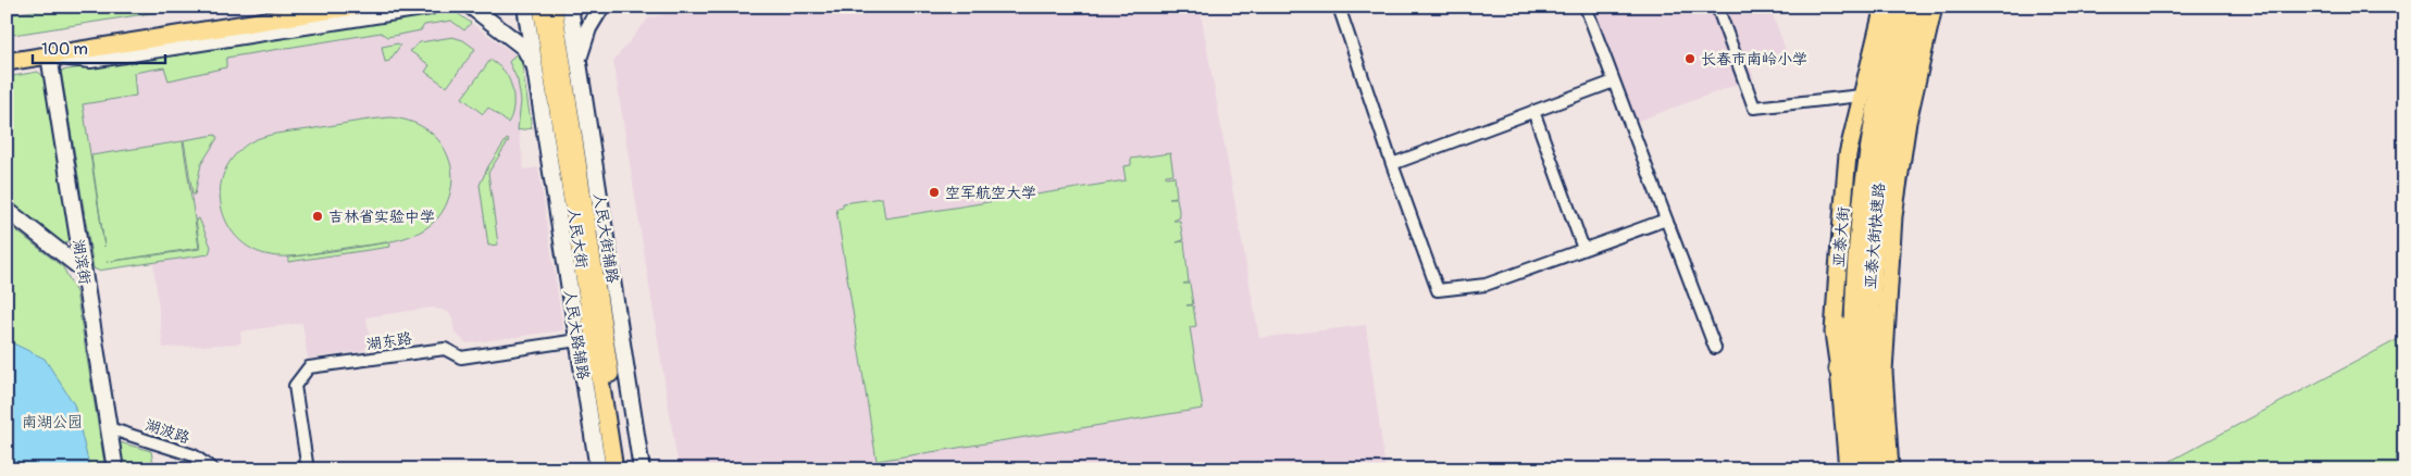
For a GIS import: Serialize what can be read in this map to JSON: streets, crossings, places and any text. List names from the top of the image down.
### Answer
{
  "streets": {
    "highway": ["亚泰大街快速路"],
    "main road": [
      "亚泰大街",
      "人民大街",
      "人民大街辅路",
      "湖滨街",
      "人民大路辅路"
    ],
    "street": ["湖东路", "湖波路"]
  },
  "crossings": [
    ["湖滨街", "湖波路"],
    ["人民大路辅路", "湖东路"]
  ],
  "parks": ["南湖公园"],
  "places": ["长春市南岭小学", "空军航空大学", "吉林省实验中学"],
  "scale_bar": "100 m"
}
